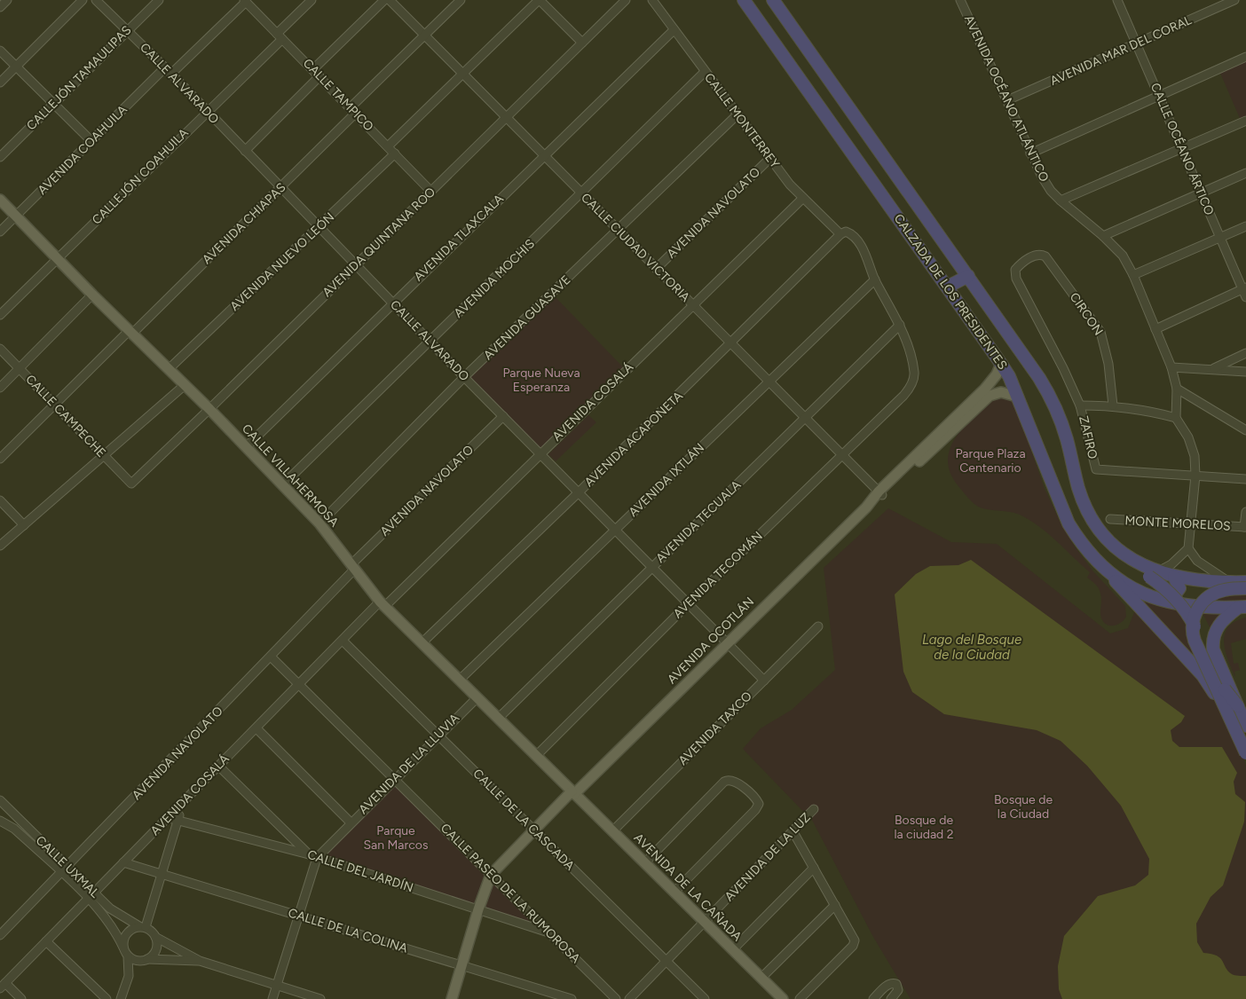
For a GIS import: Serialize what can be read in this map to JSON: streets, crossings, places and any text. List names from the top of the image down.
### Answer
{
  "streets": {
    "highway": ["CALZADA DE LOS PRESIDENTES"],
    "main road": ["CALLE VILLAHERMOSA", "AVENIDA OCOTLÁN", "AVENIDA DE LA CAÑADA"],
    "street": [
      "AVENIDA MAR DEL CORAL",
      "CALLEJÓN TAMAULIPAS",
      "CALLE ALVARADO",
      "CALLE TAMPICO",
      "AVENIDA OCÉANO ATLÁNTICO",
      "CALLE MONTERREY",
      "CALLE OCÉANO ÁRTICO",
      "AVENIDA COAHUILA",
      "CALLEJÓN COAHUILA",
      "AVENIDA NAVOLATO",
      "AVENIDA CHIAPAS",
      "AVENIDA TLAXCALA",
      "AVENIDA QUINTANA ROO",
      "CALLE CIUDAD VICTORIA",
      "AVENIDA NUEVO LEÓN",
      "AVENIDA MOCHIS",
      "CIRCON",
      "AVENIDA GUASAVE",
      "AVENIDA COSALÁ",
      "CALLE CAMPECHE",
      "ZAFIRO",
      "AVENIDA ACAPONETA",
      "AVENIDA IXTLÁN",
      "AVENIDA TECUALA",
      "MONTE MORELOS",
      "AVENIDA TECOMÁN",
      "AVENIDA TAXCO",
      "AVENIDA DE LA LLUVIA",
      "CALLE DE LA CASCADA",
      "AVENIDA DE LA LUZ",
      "CALLE UXMAL",
      "CALLE DEL JARDÍN",
      "CALLE PASEO DE LA RUMOROSA",
      "CALLE DE LA COLINA"
    ]
  },
  "crossings": [
    ["AVENIDA MAR DEL CORAL", "AVENIDA OCÉANO ATLÁNTICO"],
    ["AVENIDA MAR DEL CORAL", "CALLE OCÉANO ÁRTICO"],
    ["CALLEJÓN TAMAULIPAS", "CALLE ALVARADO"],
    ["CALLE ALVARADO", "AVENIDA COAHUILA"],
    ["CALLE ALVARADO", "CALLEJÓN COAHUILA"],
    ["CALLE ALVARADO", "AVENIDA NAVOLATO"],
    ["CALLE ALVARADO", "AVENIDA CHIAPAS"],
    ["CALLE ALVARADO", "AVENIDA TLAXCALA"],
    ["CALLE ALVARADO", "AVENIDA QUINTANA ROO"],
    ["CALLE ALVARADO", "AVENIDA NUEVO LEÓN"],
    ["CALLE ALVARADO", "AVENIDA MOCHIS"],
    ["CALLE ALVARADO", "AVENIDA GUASAVE"],
    ["CALLE ALVARADO", "AVENIDA COSALÁ"],
    ["CALLE ALVARADO", "AVENIDA ACAPONETA"],
    ["CALLE ALVARADO", "AVENIDA IXTLÁN"],
    ["CALLE ALVARADO", "AVENIDA TECUALA"],
    ["CALLE ALVARADO", "AVENIDA TECOMÁN"],
    ["CALLE ALVARADO", "AVENIDA OCOTLÁN"],
    ["CALLE ALVARADO", "AVENIDA TAXCO"],
    ["CALLE TAMPICO", "CALLEJÓN COAHUILA"],
    ["CALLE TAMPICO", "AVENIDA CHIAPAS"],
    ["CALLE TAMPICO", "AVENIDA QUINTANA ROO"],
    ["CALLE TAMPICO", "AVENIDA NUEVO LEÓN"],
    ["AVENIDA OCÉANO ATLÁNTICO", "ZAFIRO"],
    ["AVENIDA OCÉANO ATLÁNTICO", "MONTE MORELOS"],
    ["CALLE MONTERREY", "AVENIDA NAVOLATO"],
    ["CALLE MONTERREY", "AVENIDA TLAXCALA"],
    ["CALLE MONTERREY", "AVENIDA MOCHIS"],
    ["CALLE MONTERREY", "AVENIDA GUASAVE"],
    ["CALLE MONTERREY", "AVENIDA COSALÁ"],
    ["CALLE MONTERREY", "AVENIDA ACAPONETA"],
    ["CALLE MONTERREY", "AVENIDA IXTLÁN"],
    ["CALLE MONTERREY", "AVENIDA TECUALA"],
    ["CALLE MONTERREY", "AVENIDA TECOMÁN"],
    ["AVENIDA COAHUILA", "CALLE VILLAHERMOSA"],
    ["CALLEJÓN COAHUILA", "CALLE VILLAHERMOSA"],
    ["AVENIDA NAVOLATO", "CALLE CIUDAD VICTORIA"],
    ["AVENIDA NAVOLATO", "CALLE VILLAHERMOSA"],
    ["AVENIDA NAVOLATO", "CALLE UXMAL"],
    ["AVENIDA NAVOLATO", "CALLE PASEO DE LA RUMOROSA"],
    ["AVENIDA CHIAPAS", "CALLE CIUDAD VICTORIA"],
    ["AVENIDA CHIAPAS", "CALLE CAMPECHE"],
    ["AVENIDA CHIAPAS", "CALLE VILLAHERMOSA"],
    ["AVENIDA TLAXCALA", "CALLE CIUDAD VICTORIA"],
    ["AVENIDA TLAXCALA", "CALLE VILLAHERMOSA"],
    ["AVENIDA QUINTANA ROO", "CALLE CIUDAD VICTORIA"],
    ["AVENIDA QUINTANA ROO", "CALLE CAMPECHE"],
    ["AVENIDA QUINTANA ROO", "CALLE VILLAHERMOSA"],
    ["CALLE CIUDAD VICTORIA", "AVENIDA MOCHIS"],
    ["CALLE CIUDAD VICTORIA", "AVENIDA GUASAVE"],
    ["CALLE CIUDAD VICTORIA", "AVENIDA COSALÁ"],
    ["CALLE CIUDAD VICTORIA", "AVENIDA ACAPONETA"],
    ["CALLE CIUDAD VICTORIA", "AVENIDA IXTLÁN"],
    ["CALLE CIUDAD VICTORIA", "AVENIDA TECUALA"],
    ["CALLE CIUDAD VICTORIA", "AVENIDA TECOMÁN"],
    ["CALLE CIUDAD VICTORIA", "AVENIDA OCOTLÁN"],
    ["AVENIDA NUEVO LEÓN", "CALLE VILLAHERMOSA"],
    ["AVENIDA MOCHIS", "CALLE VILLAHERMOSA"],
    ["CALZADA DE LOS PRESIDENTES", "AVENIDA OCOTLÁN"],
    ["CIRCON", "ZAFIRO"],
    ["AVENIDA GUASAVE", "CALLE VILLAHERMOSA"],
    ["AVENIDA COSALÁ", "CALLE VILLAHERMOSA"],
    ["AVENIDA COSALÁ", "CALLE DE LA CASCADA"],
    ["AVENIDA COSALÁ", "CALLE UXMAL"],
    ["AVENIDA COSALÁ", "CALLE DEL JARDÍN"],
    ["AVENIDA COSALÁ", "CALLE PASEO DE LA RUMOROSA"],
    ["AVENIDA COSALÁ", "CALLE DE LA COLINA"],
    ["AVENIDA ACAPONETA", "CALLE VILLAHERMOSA"],
    ["CALLE VILLAHERMOSA", "AVENIDA IXTLÁN"],
    ["CALLE VILLAHERMOSA", "AVENIDA TECUALA"],
    ["CALLE VILLAHERMOSA", "AVENIDA TECOMÁN"],
    ["CALLE VILLAHERMOSA", "AVENIDA OCOTLÁN"],
    ["CALLE VILLAHERMOSA", "AVENIDA DE LA LLUVIA"],
    ["CALLE VILLAHERMOSA", "AVENIDA DE LA CAÑADA"],
    ["AVENIDA OCOTLÁN", "CALLE DE LA CASCADA"],
    ["AVENIDA OCOTLÁN", "CALLE DEL JARDÍN"],
    ["AVENIDA OCOTLÁN", "AVENIDA DE LA CAÑADA"],
    ["AVENIDA OCOTLÁN", "CALLE PASEO DE LA RUMOROSA"],
    ["AVENIDA OCOTLÁN", "CALLE DE LA COLINA"],
    ["AVENIDA TAXCO", "AVENIDA DE LA CAÑADA"],
    ["AVENIDA DE LA LLUVIA", "CALLE DE LA CASCADA"],
    ["AVENIDA DE LA LLUVIA", "CALLE DEL JARDÍN"],
    ["AVENIDA DE LA LLUVIA", "CALLE PASEO DE LA RUMOROSA"],
    ["AVENIDA DE LA LLUVIA", "CALLE DE LA COLINA"],
    ["CALLE DE LA CASCADA", "AVENIDA DE LA LUZ"],
    ["AVENIDA DE LA LUZ", "AVENIDA DE LA CAÑADA"],
    ["CALLE DEL JARDÍN", "CALLE PASEO DE LA RUMOROSA"]
  ],
  "water": ["Lago del Bosque de la Ciudad"],
  "parks": [
    "Parque Nueva Esperanza",
    "Parque Plaza Centenario",
    "Bosque de la Ciudad",
    "Bosque de la ciudad 2",
    "Parque San Marcos"
  ]
}
